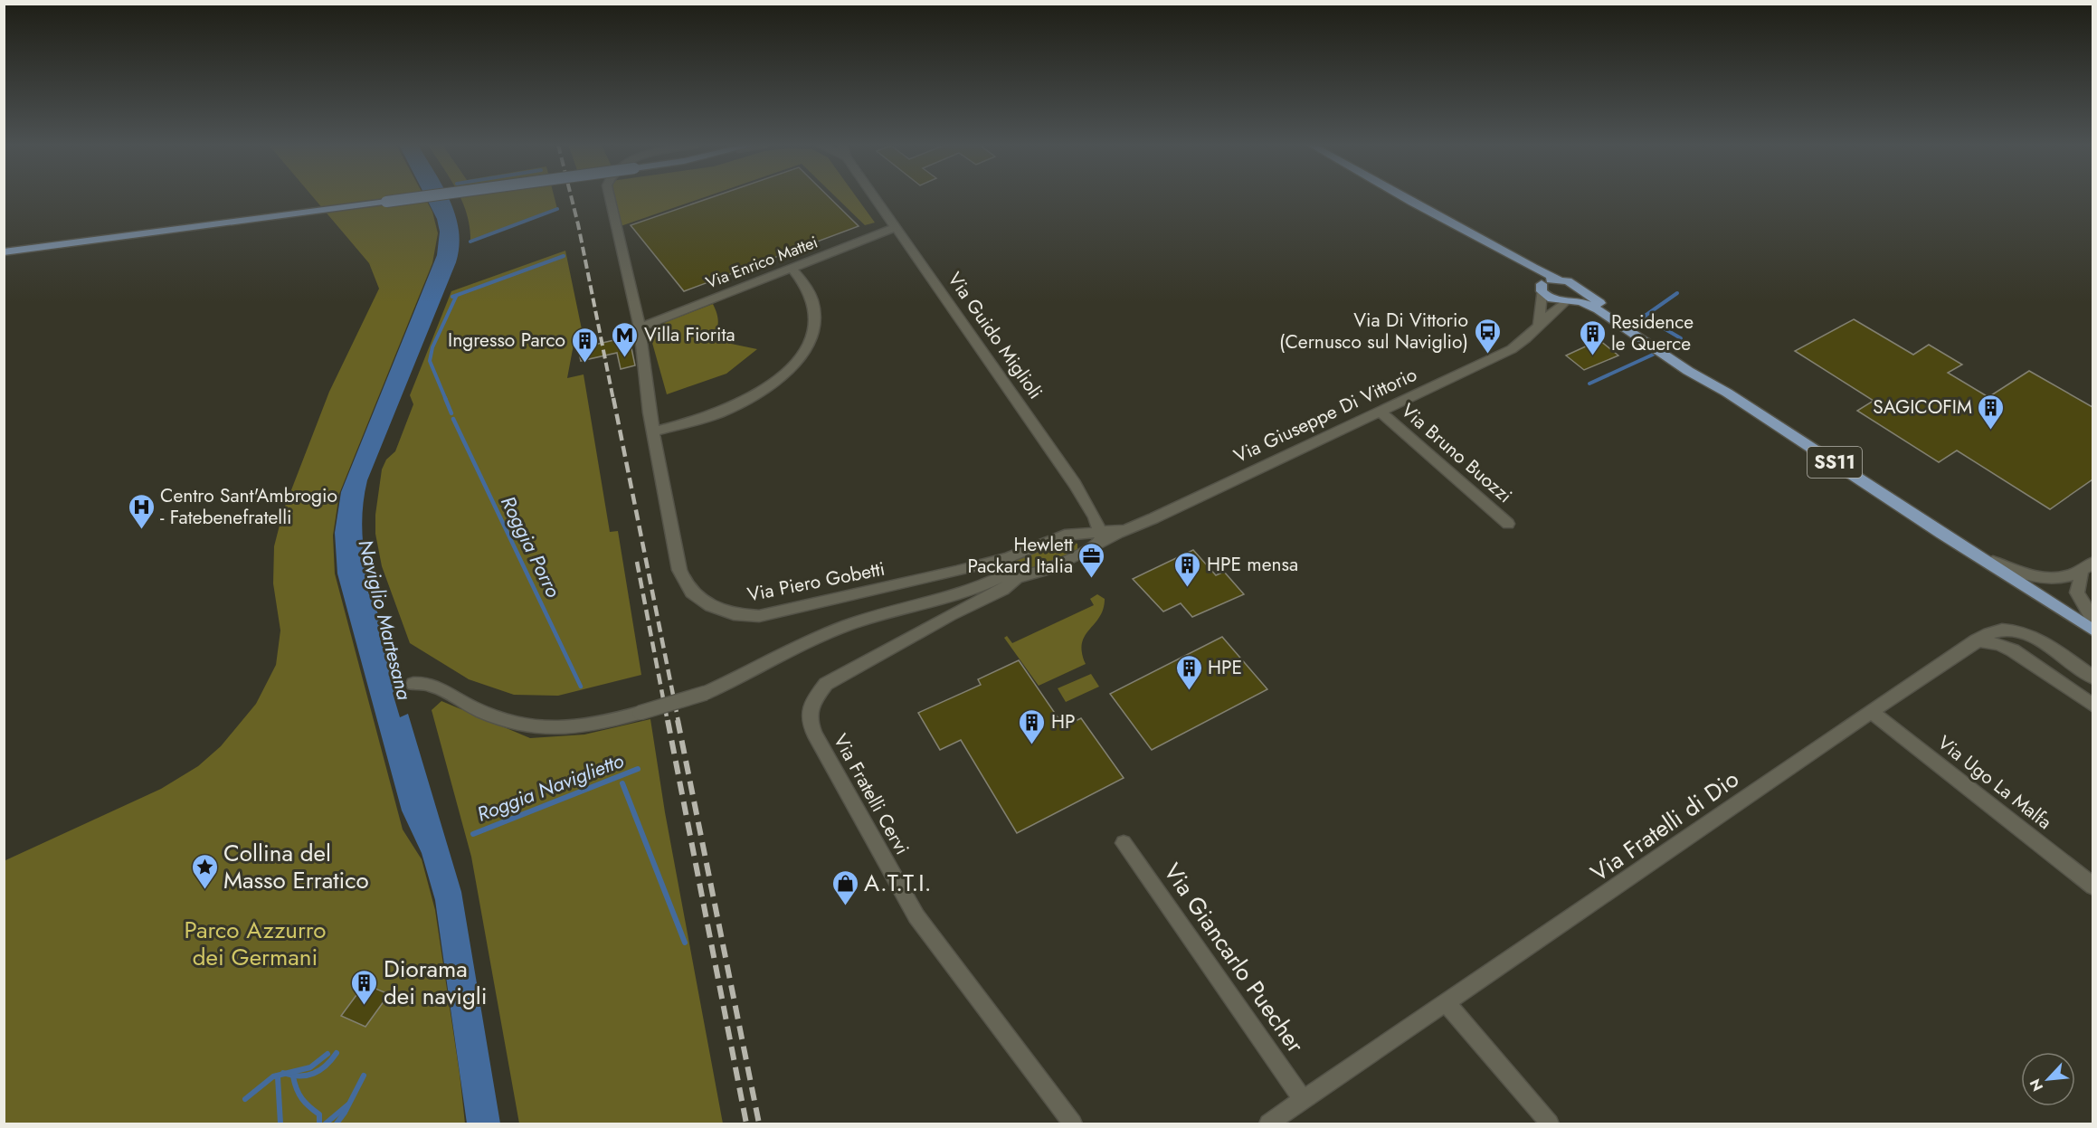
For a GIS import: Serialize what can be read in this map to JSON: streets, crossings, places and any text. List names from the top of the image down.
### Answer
{
  "streets": {
    "main road": ["SS11"],
    "street": [
      "Via Enrico Mattei",
      "Via Guido Miglioli",
      "Via Giuseppe Di Vittorio",
      "Via Bruno Buozzi",
      "Via Piero Gobetti",
      "Via Ugo La Malfa",
      "Via Fratelli Cervi",
      "Via Fratelli di Dio",
      "Via Giancarlo Puecher"
    ]
  },
  "crossings": [
    ["Via Enrico Mattei", "Via Guido Miglioli"],
    ["Via Enrico Mattei", "Via Piero Gobetti"],
    ["Via Guido Miglioli", "Via Giuseppe Di Vittorio"],
    ["Via Giuseppe Di Vittorio", "Via Bruno Buozzi"],
    ["Via Giuseppe Di Vittorio", "SS11"],
    ["Via Giuseppe Di Vittorio", "Via Piero Gobetti"],
    ["Via Giuseppe Di Vittorio", "Via Fratelli Cervi"],
    ["Via Piero Gobetti", "Via Fratelli Cervi"],
    ["Via Ugo La Malfa", "Via Fratelli di Dio"],
    ["Via Fratelli di Dio", "Via Giancarlo Puecher"]
  ],
  "water": ["Roggia Porro", "Naviglio Martesana", "Roggia Naviglietto"],
  "parks": ["Parco Azzurro dei Germani"],
  "places": {
    "bus stop": ["Via Di Vittorio (Cernusco sul Naviglio)"],
    "building": [
      "Residence le Querce",
      "Ingresso Parco",
      "SAGICOFIM",
      "HPE mensa",
      "HPE",
      "HP",
      "Diorama dei navigli"
    ],
    "metro station": ["Villa Fiorita"],
    "hospital": ["Centro Sant'Ambrogio - Fatebenefratelli"],
    "office": ["Hewlett Packard Italia"],
    "place": ["Collina del Masso Erratico"],
    "shop": ["A.T.T.I."]
  },
  "north": "bottom left"
}
